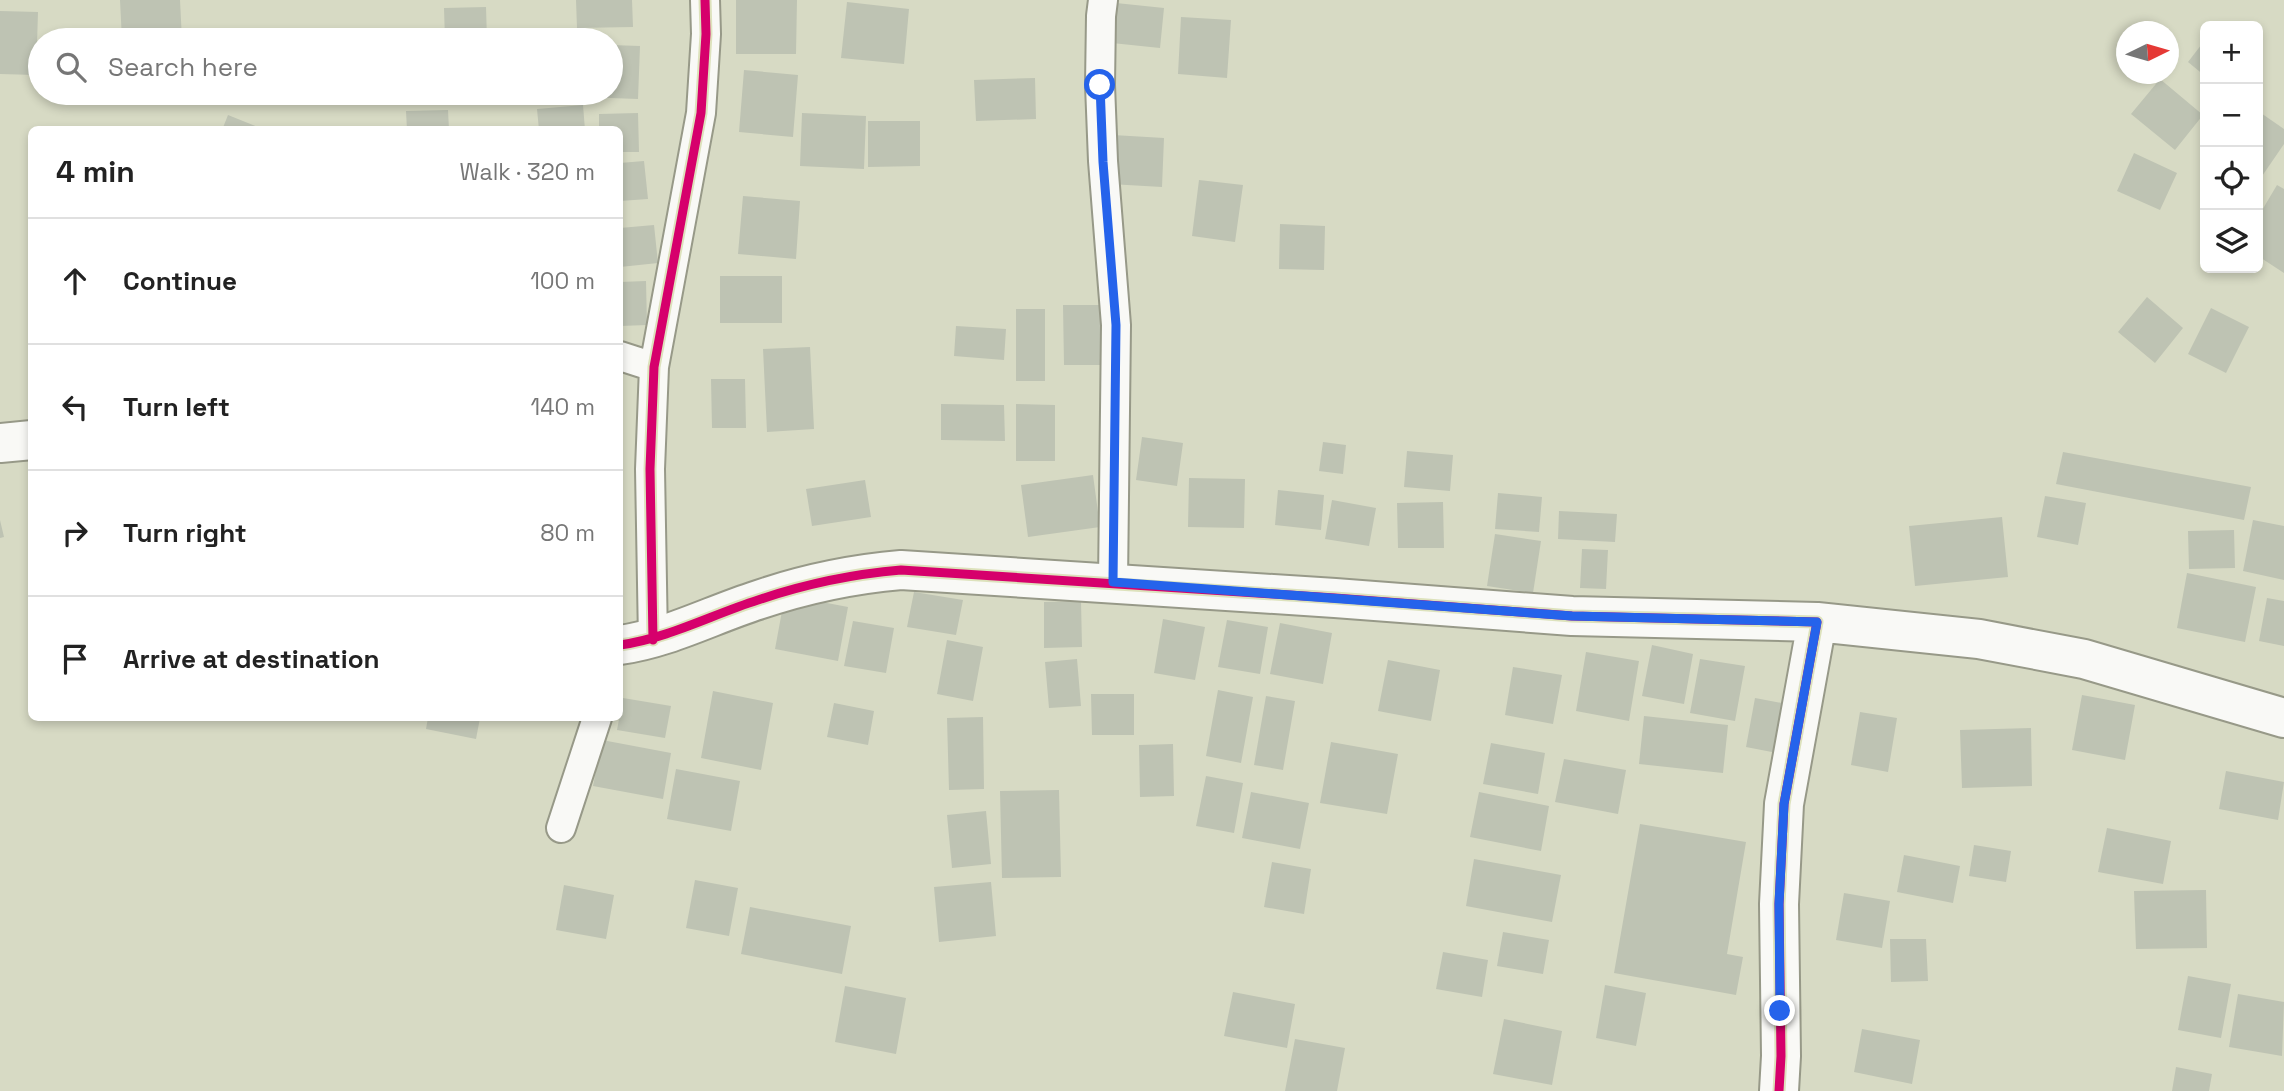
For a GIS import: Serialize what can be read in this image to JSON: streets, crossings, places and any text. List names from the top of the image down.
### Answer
{
  "north": "right",
  "page": {
    "map_buttons": ["+", "−"],
    "search": "Search here",
    "heading": ["4 min", "Walk · 320 m"],
    "list": [
      ["Continue", "100 m"],
      ["Turn left", "140 m"],
      ["Turn right", "80 m"],
      "Arrive at destination"
    ]
  }
}
